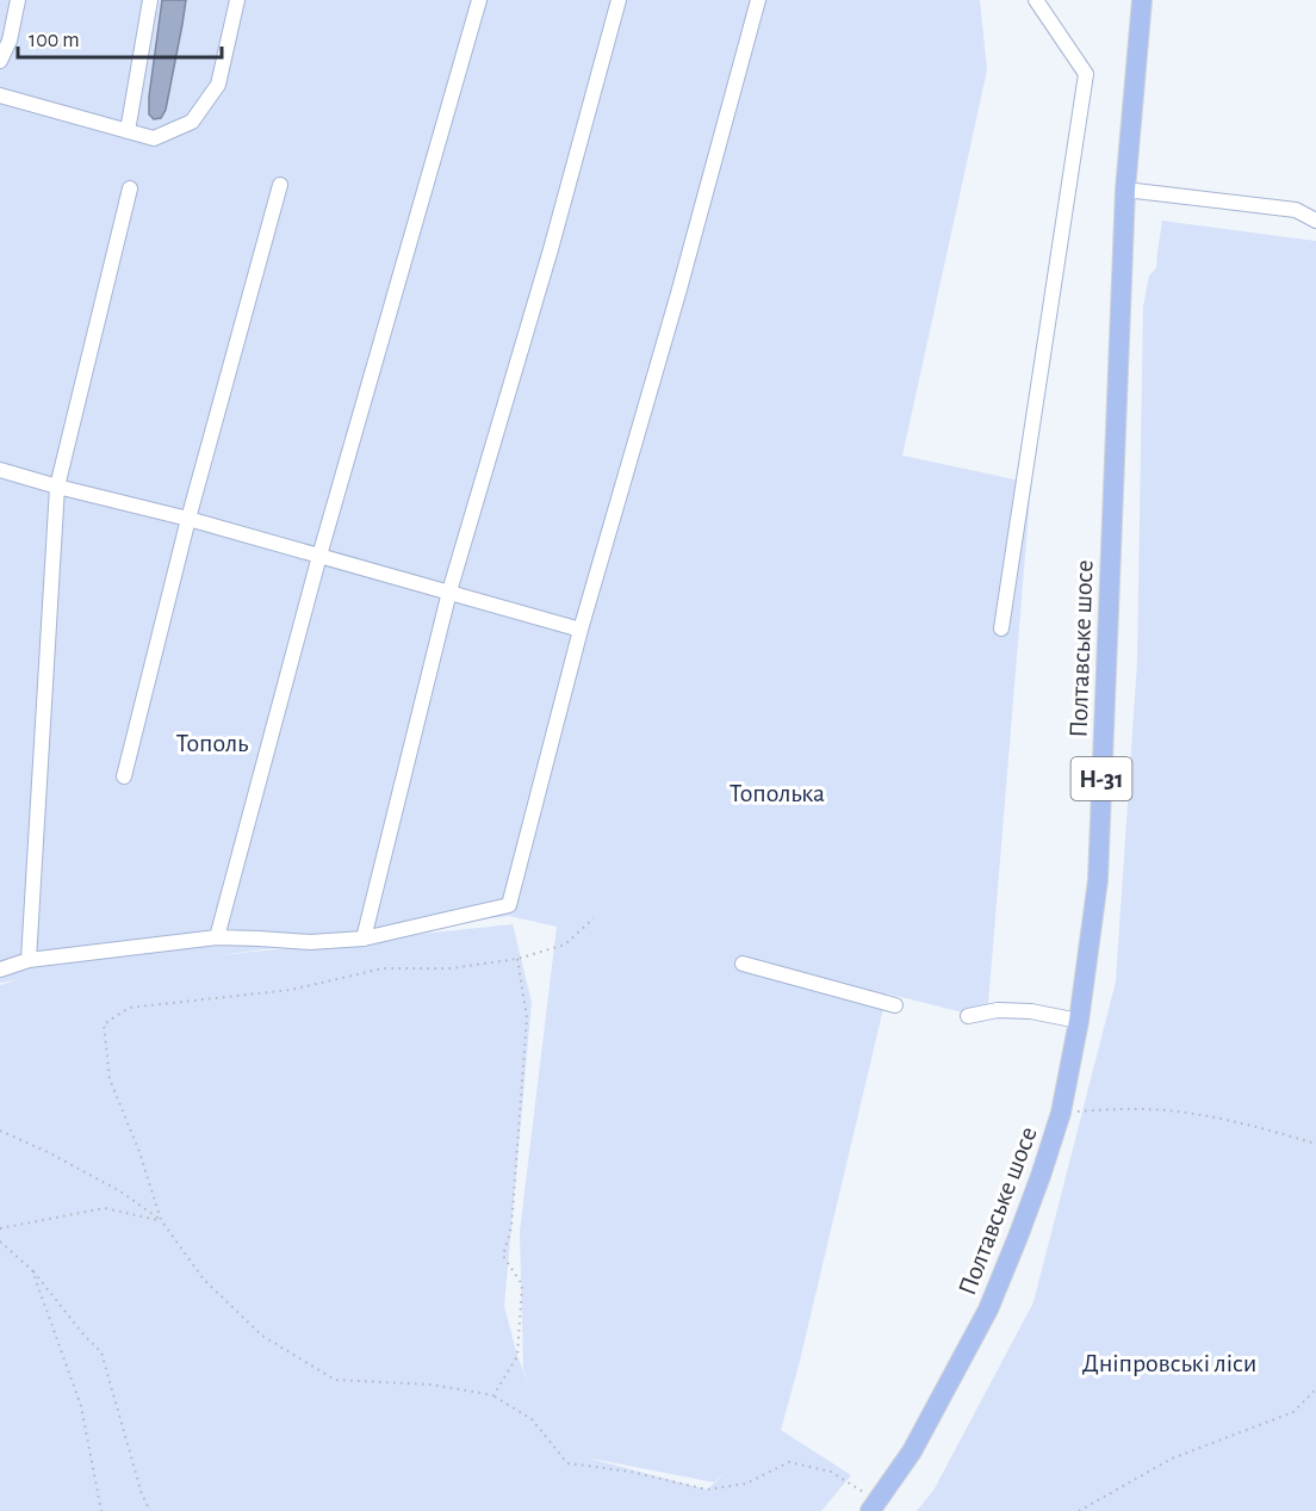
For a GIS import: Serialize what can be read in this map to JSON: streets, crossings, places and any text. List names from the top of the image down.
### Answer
{
  "streets": {
    "main road": ["Полтавське шосе", "Н-31"]
  },
  "parks": ["Тополь", "Тополька", "Дніпровські ліси"],
  "scale_bar": "100 m"
}
